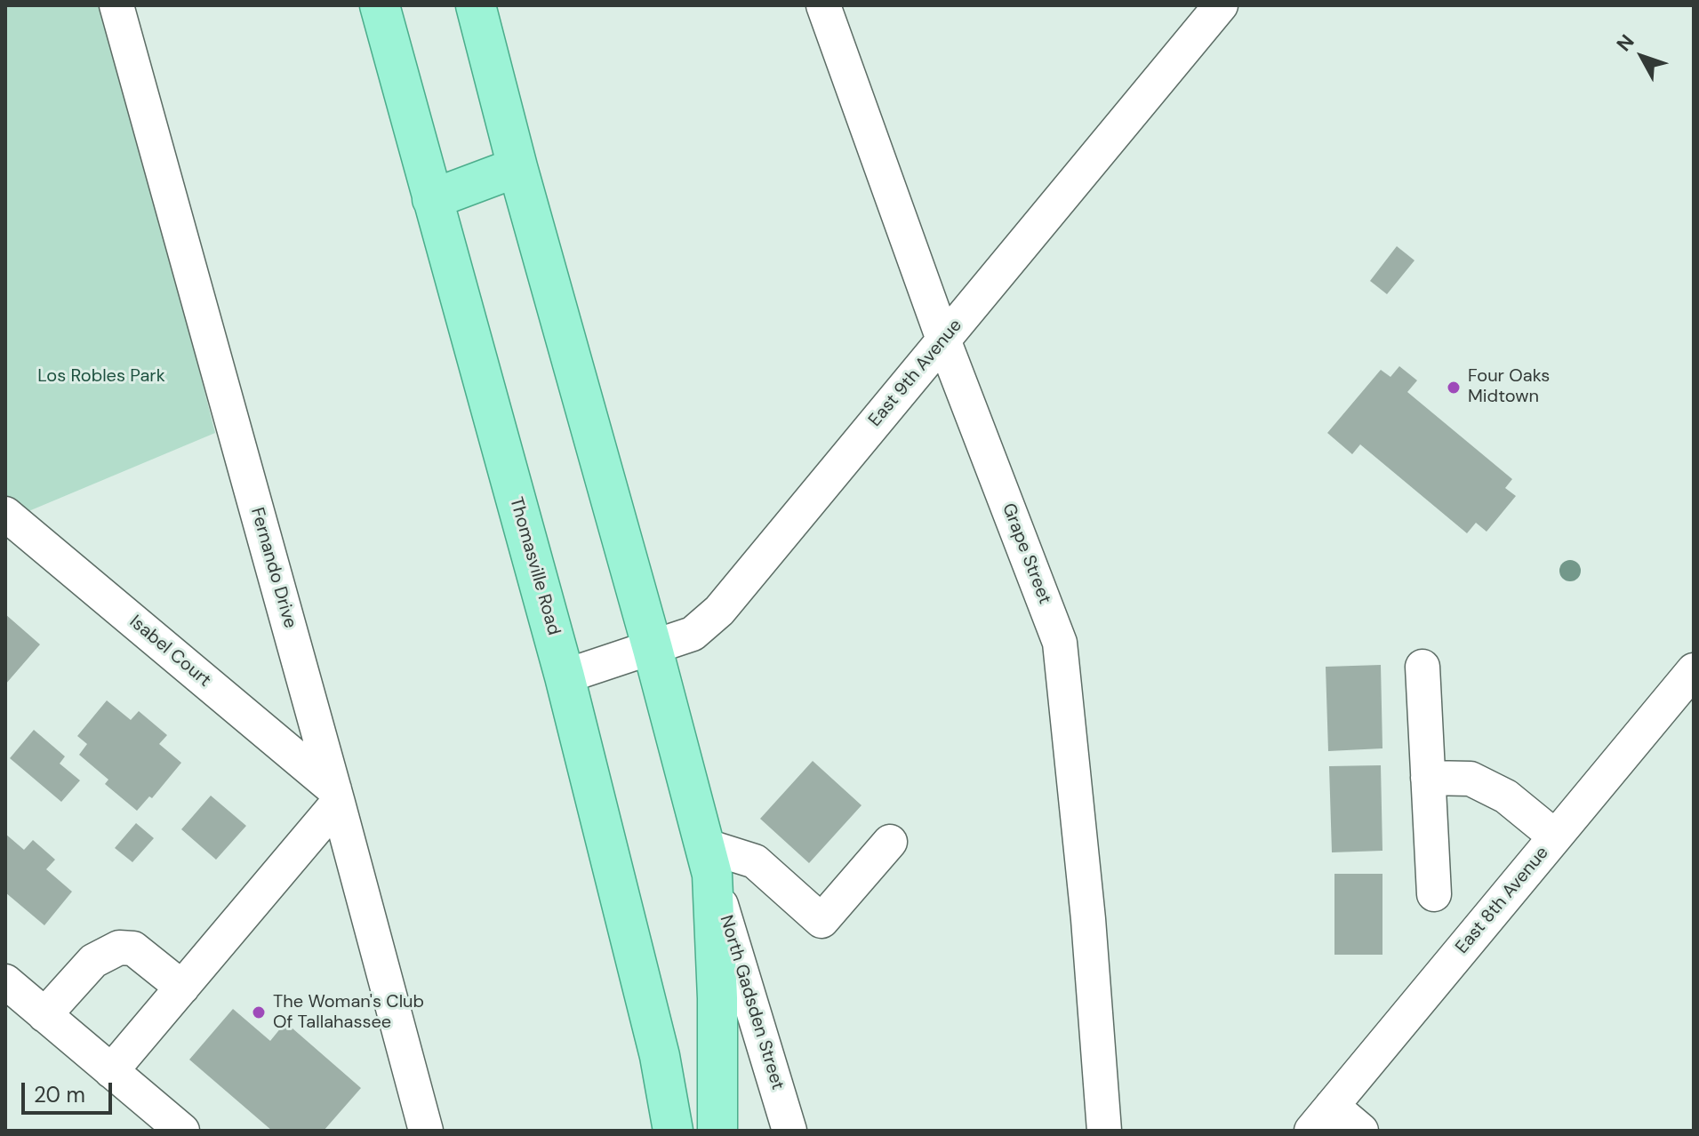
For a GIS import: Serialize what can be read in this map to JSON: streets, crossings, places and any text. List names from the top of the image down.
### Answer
{
  "streets": {
    "main road": ["Thomasville Road"],
    "street": [
      "East 9th Avenue",
      "Grape Street",
      "Fernando Drive",
      "Isabel Court",
      "East 8th Avenue",
      "North Gadsden Street"
    ]
  },
  "crossings": [
    ["East 9th Avenue", "Grape Street"],
    ["East 9th Avenue", "Thomasville Road"],
    ["Fernando Drive", "Isabel Court"]
  ],
  "parks": ["Los Robles Park"],
  "places": ["Four Oaks Midtown", "The Woman's Club Of Tallahassee"],
  "scale_bar": "20 m",
  "north": "top left"
}
